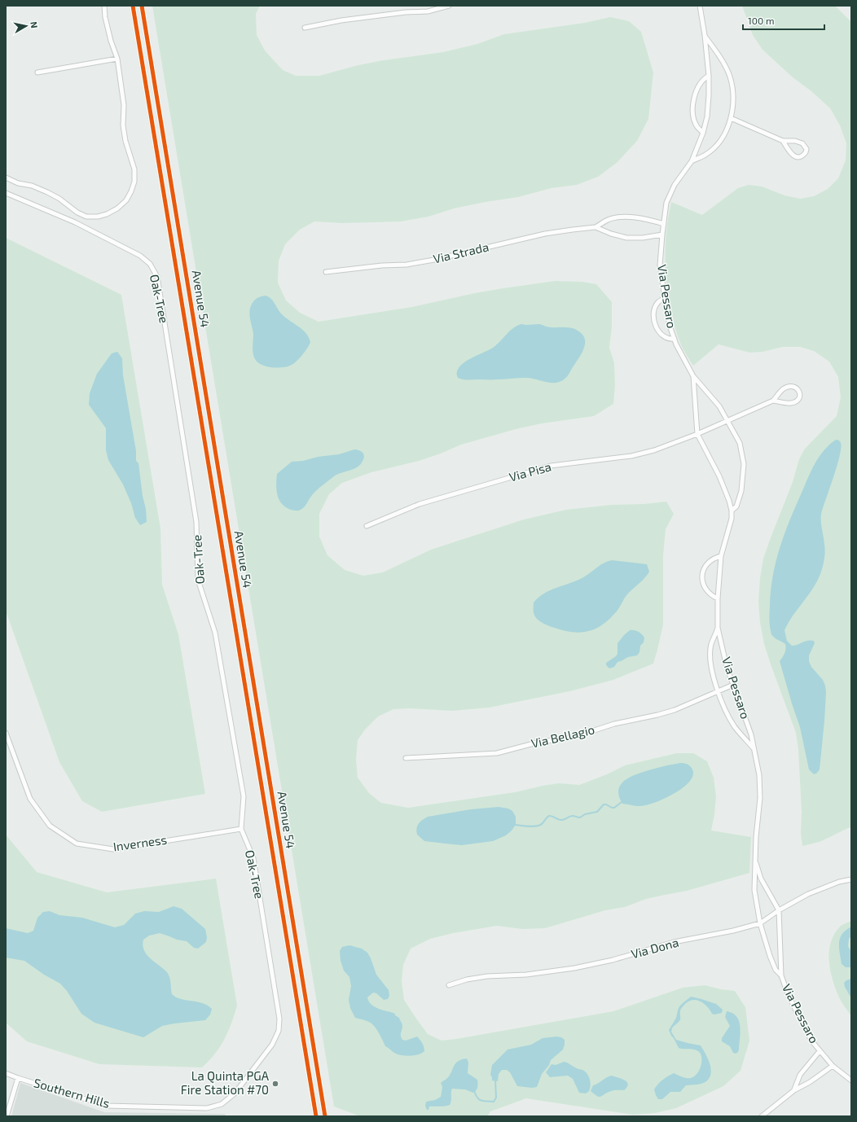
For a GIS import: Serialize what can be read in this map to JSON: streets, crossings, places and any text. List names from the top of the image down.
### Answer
{
  "streets": {
    "street": [
      "Via Strada",
      "Via Pessaro",
      "Oak-Tree",
      "Avenue 54",
      "Via Pisa",
      "Via Bellagio",
      "Inverness",
      "Via Dona",
      "Southern Hills"
    ]
  },
  "crossings": [
    ["Via Strada", "Via Pessaro"],
    ["Via Pessaro", "Via Pisa"],
    ["Via Pessaro", "Via Bellagio"],
    ["Via Pessaro", "Via Dona"],
    ["Oak-Tree", "Inverness"],
    ["Oak-Tree", "Southern Hills"]
  ],
  "places": ["La Quinta PGA Fire Station #70"],
  "scale_bar": "100 m",
  "north": "right"
}
